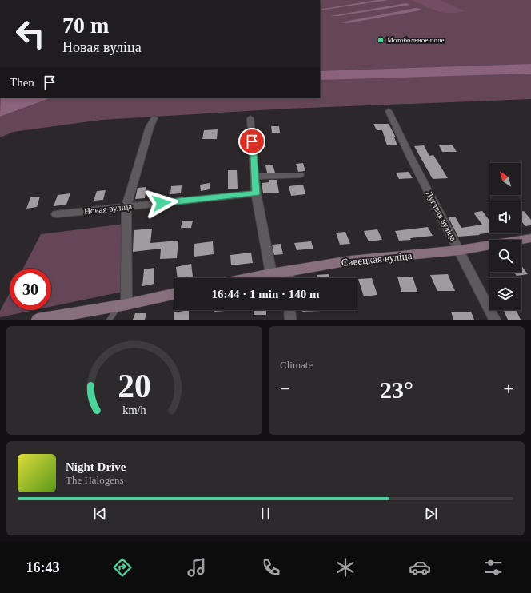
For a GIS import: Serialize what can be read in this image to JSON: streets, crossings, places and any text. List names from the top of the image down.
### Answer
{
  "streets": {
    "main road": ["Савецкая вуліца"],
    "street": ["Новая вуліца", "Лугавая вуліца"]
  },
  "crossings": [
    ["Лугавая вуліца", "Савецкая вуліца"]
  ],
  "places": ["Мотобольное поле"],
  "north": "top left",
  "page": {
    "turn": ["70 m", "Новая вуліца"],
    "then": "Then",
    "limit": "30",
    "trip": "16:44 · 1 min · 140 m",
    "tile": "Climate",
    "heat": ["−", "23°", "+"],
    "song": ["Night Drive", "The Halogens"],
    "tabs": "16:43",
    "gauge": ["20", "km/h"]
  }
}
